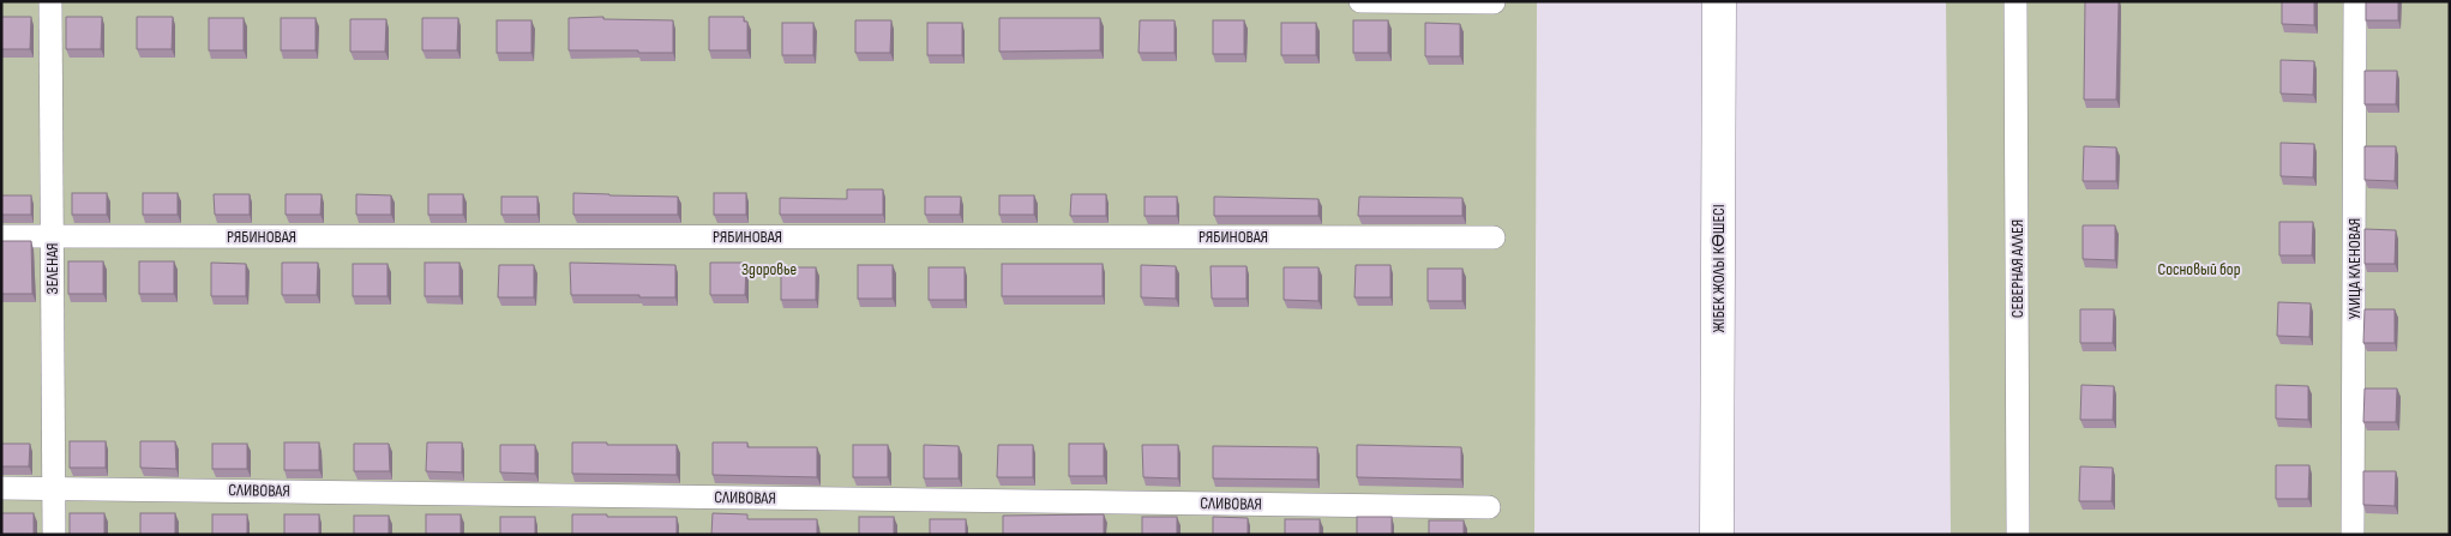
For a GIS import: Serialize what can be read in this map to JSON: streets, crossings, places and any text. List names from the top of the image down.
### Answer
{
  "streets": {
    "highway": ["ЖІБЕК ЖОЛЫ КӨШЕСІ"],
    "street": [
      "РЯБИНОВАЯ",
      "ЗЕЛЕНАЯ",
      "СЕВЕРНАЯ АЛЛЕЯ",
      "УЛИЦА КЛЕНОВАЯ",
      "СЛИВОВАЯ"
    ]
  },
  "crossings": [
    ["РЯБИНОВАЯ", "ЗЕЛЕНАЯ"],
    ["ЗЕЛЕНАЯ", "СЛИВОВАЯ"]
  ],
  "parks": ["Здоровье", "Сосновый бор"]
}
